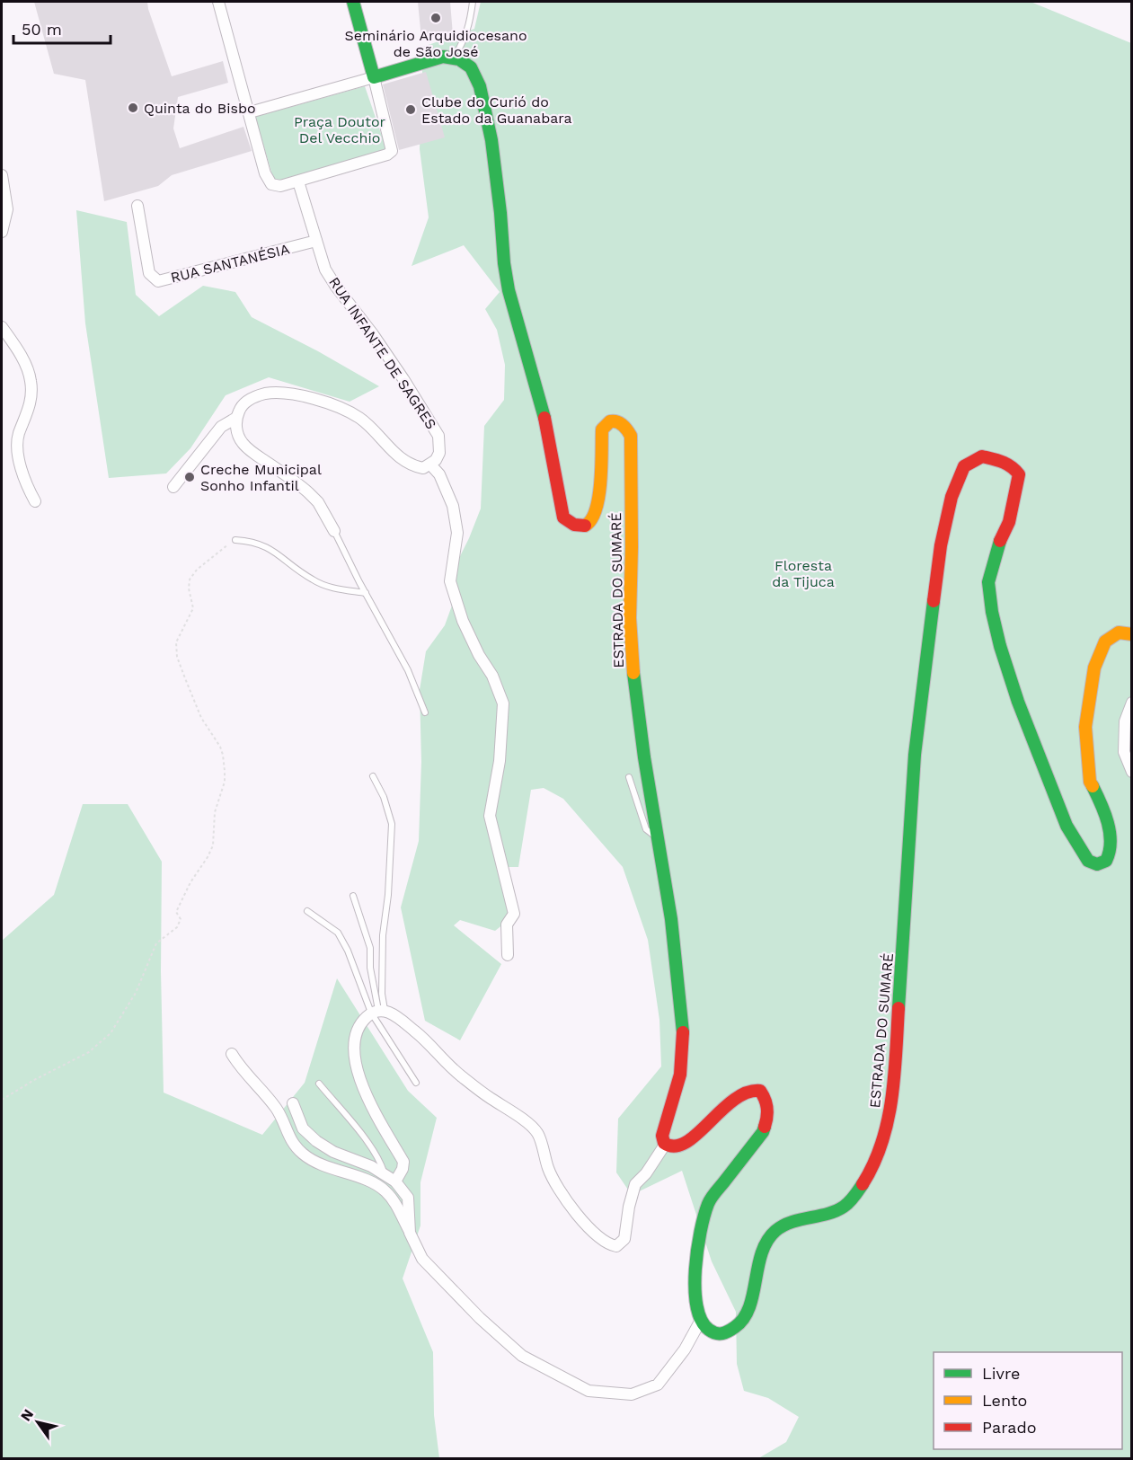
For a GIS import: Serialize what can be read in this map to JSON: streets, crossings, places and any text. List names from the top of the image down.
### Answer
{
  "streets": {
    "street": ["RUA SANTANÉSIA", "RUA INFANTE DE SAGRES", "ESTRADA DO SUMARÉ"]
  },
  "crossings": [
    ["RUA SANTANÉSIA", "RUA INFANTE DE SAGRES"]
  ],
  "parks": ["Praça Doutor Del Vecchio", "Floresta da Tijuca"],
  "places": [
    "Seminário Arquidiocesano de São José",
    "Quinta do Bisbo",
    "Clube do Curió do Estado da Guanabara",
    "Creche Municipal Sonho Infantil"
  ],
  "legend": ["Livre", "Lento", "Parado"],
  "scale_bar": "50 m",
  "north": "top left"
}
